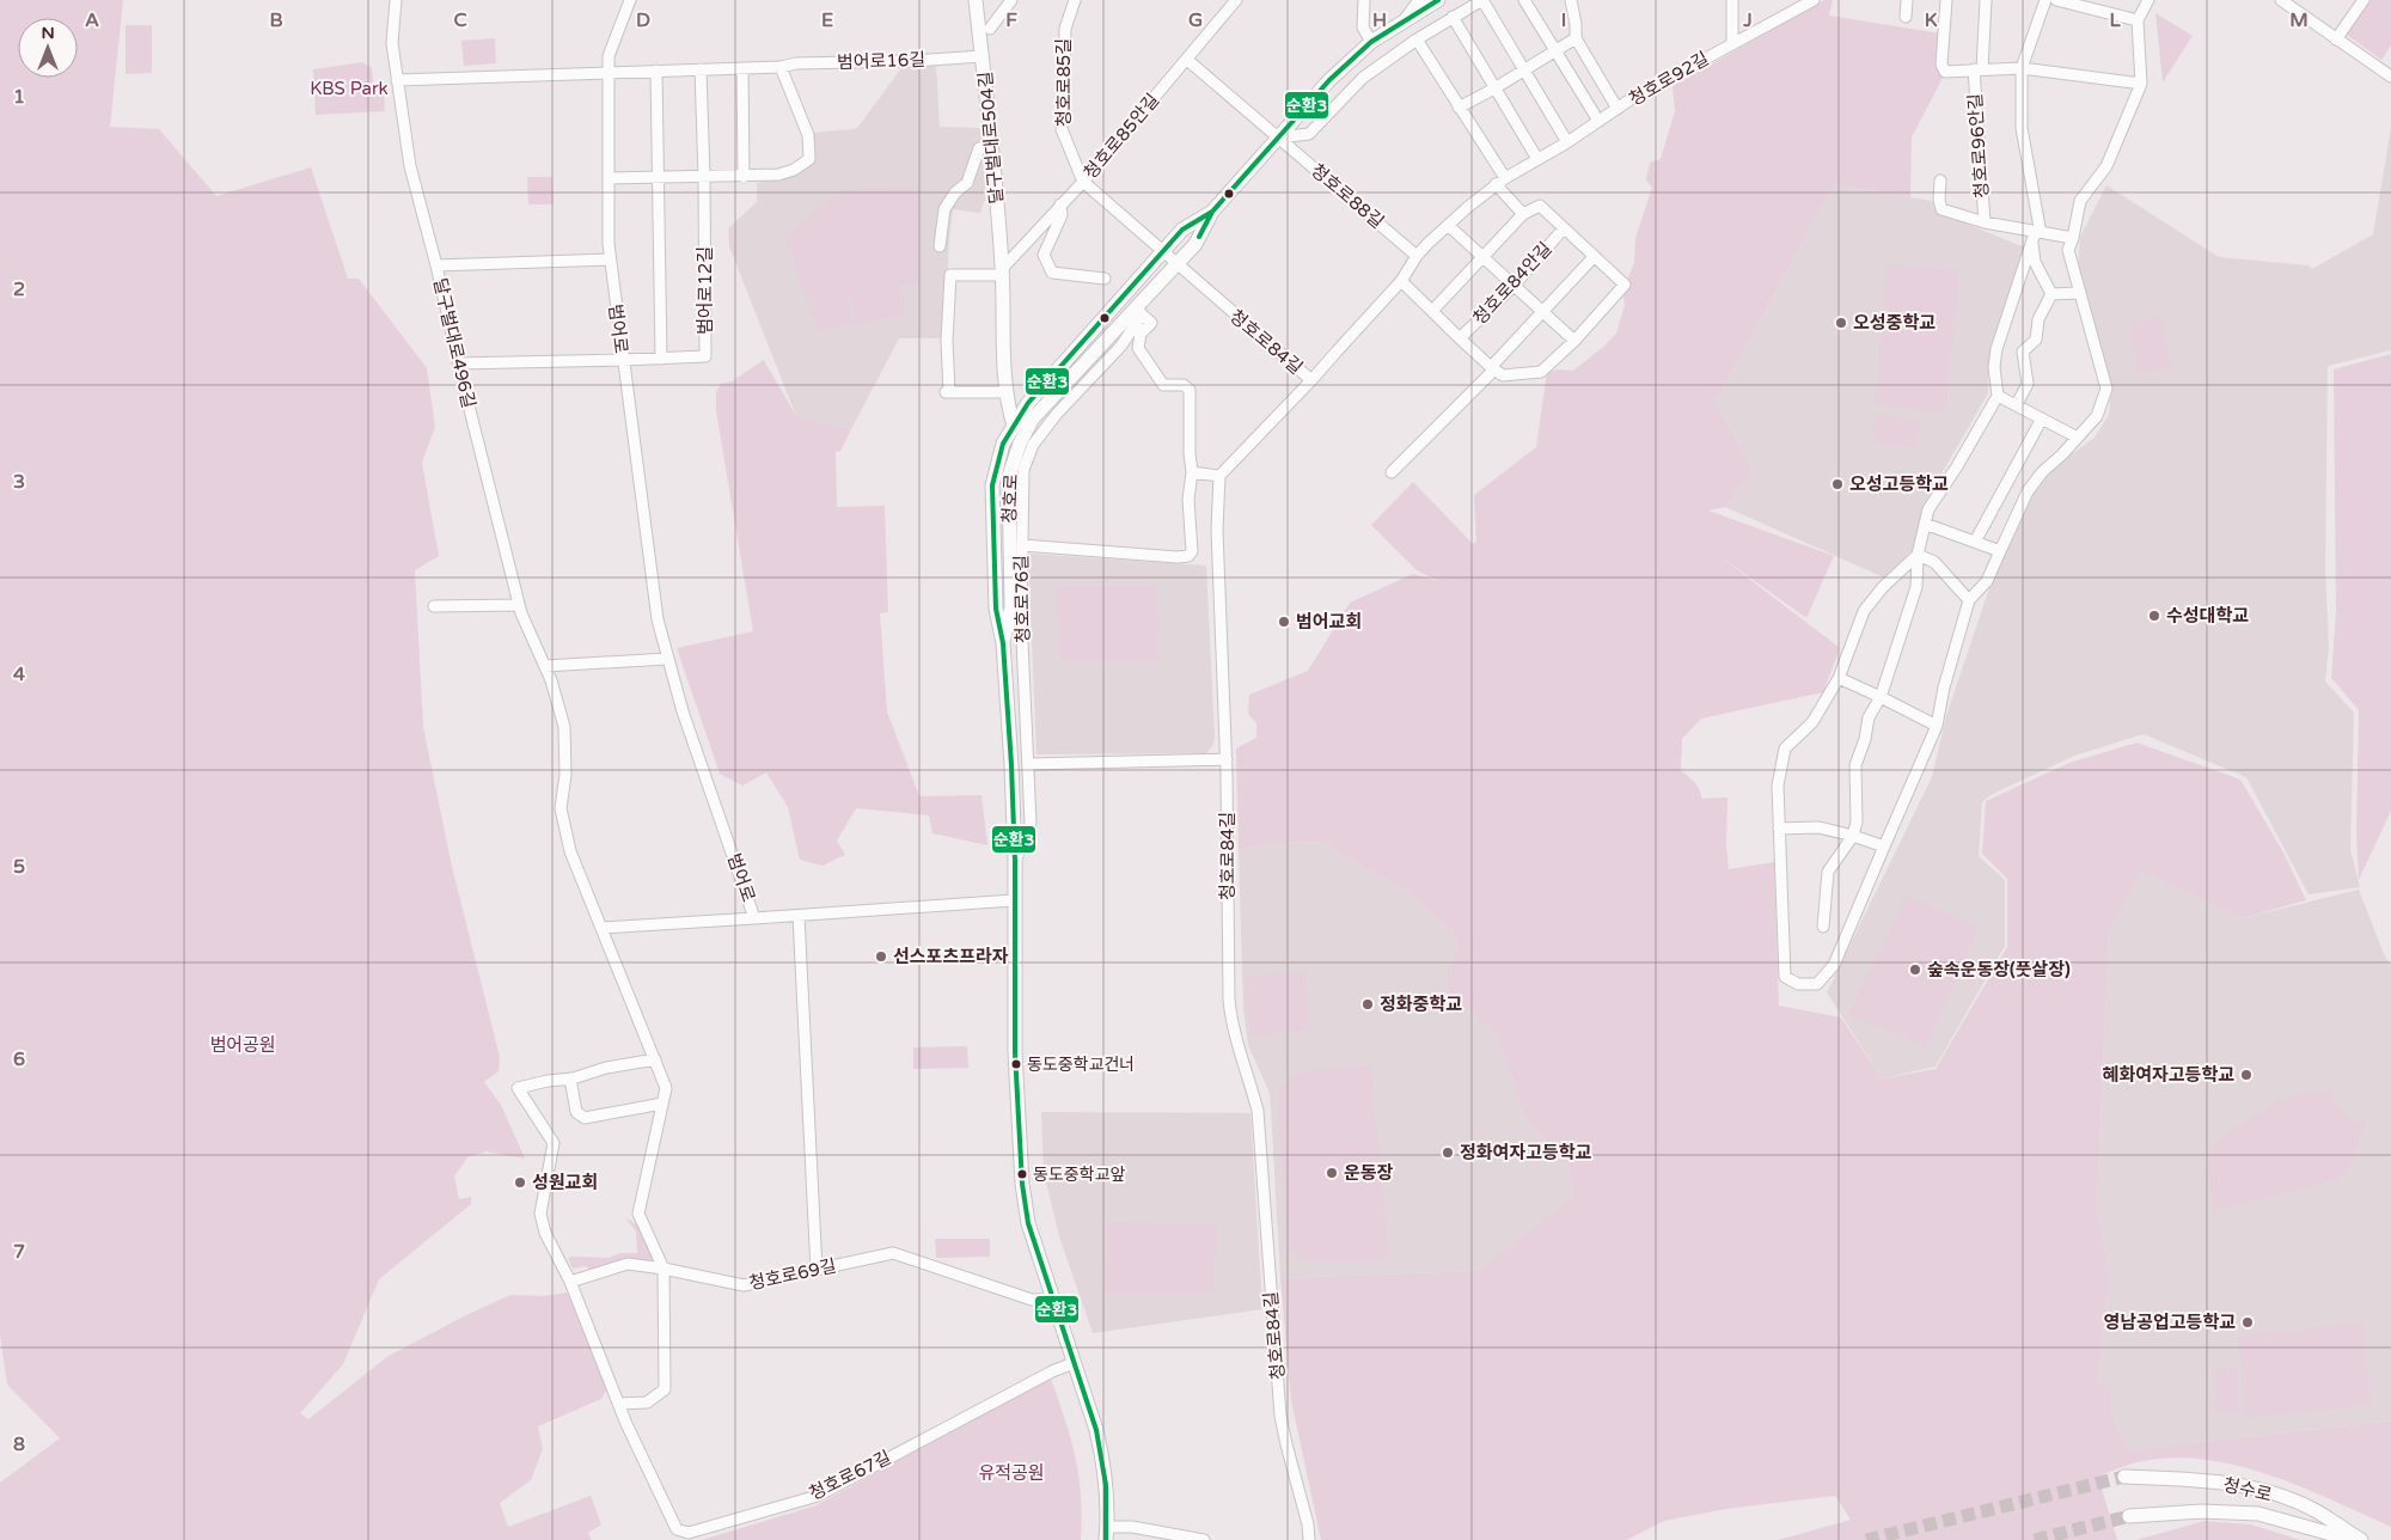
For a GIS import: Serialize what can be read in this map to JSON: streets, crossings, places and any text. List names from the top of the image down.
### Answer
{
  "streets": {
    "main road": ["달구벌대로504길", "청호로", "청수로"],
    "street": [
      "범어로16길",
      "청호로92길",
      "청호로85길",
      "청호로85안길",
      "청호로96안길",
      "청호로88길",
      "청호로84안길",
      "범어로12길",
      "범어로",
      "청호로84길",
      "달구벌대로496길",
      "청호로76길",
      "청호로69길",
      "청호로67길"
    ]
  },
  "crossings": [
    ["범어로16길", "달구벌대로504길"],
    ["범어로16길", "범어로"],
    ["청호로85길", "청호로85안길"],
    ["청호로85길", "청호로84길"],
    ["청호로85길", "청호로"],
    ["청호로85안길", "달구벌대로504길"],
    ["달구벌대로504길", "청호로"],
    ["청호로88길", "청호로"],
    ["범어로12길", "범어로"],
    ["범어로12길", "달구벌대로496길"],
    ["범어로", "청호로"],
    ["청호로84길", "청호로"],
    ["청호로", "청호로76길"],
    ["청호로", "청호로69길"],
    ["청호로", "청호로67길"],
    ["청호로69길", "청호로67길"]
  ],
  "parks": ["KBS Park", "범어공원", "유적공원"],
  "places": [
    "오성중학교",
    "오성고등학교",
    "수성대학교",
    "범어교회",
    "선스포츠프라자",
    "숲속운동장(풋살장)",
    "정화중학교",
    "동도중학교건너",
    "혜화여자고등학교",
    "정화여자고등학교",
    "운동장",
    "동도중학교앞",
    "성원교회",
    "영남공업고등학교"
  ],
  "lines": ["transit line 순환3"],
  "north": "top",
  "grid": {
    "columns": [
      "A",
      "B",
      "C",
      "D",
      "E",
      "F",
      "G",
      "H",
      "I",
      "J",
      "K",
      "L",
      "M"
    ],
    "rows": [
      "1",
      "2",
      "3",
      "4",
      "5",
      "6",
      "7",
      "8"
    ]
  }
}
